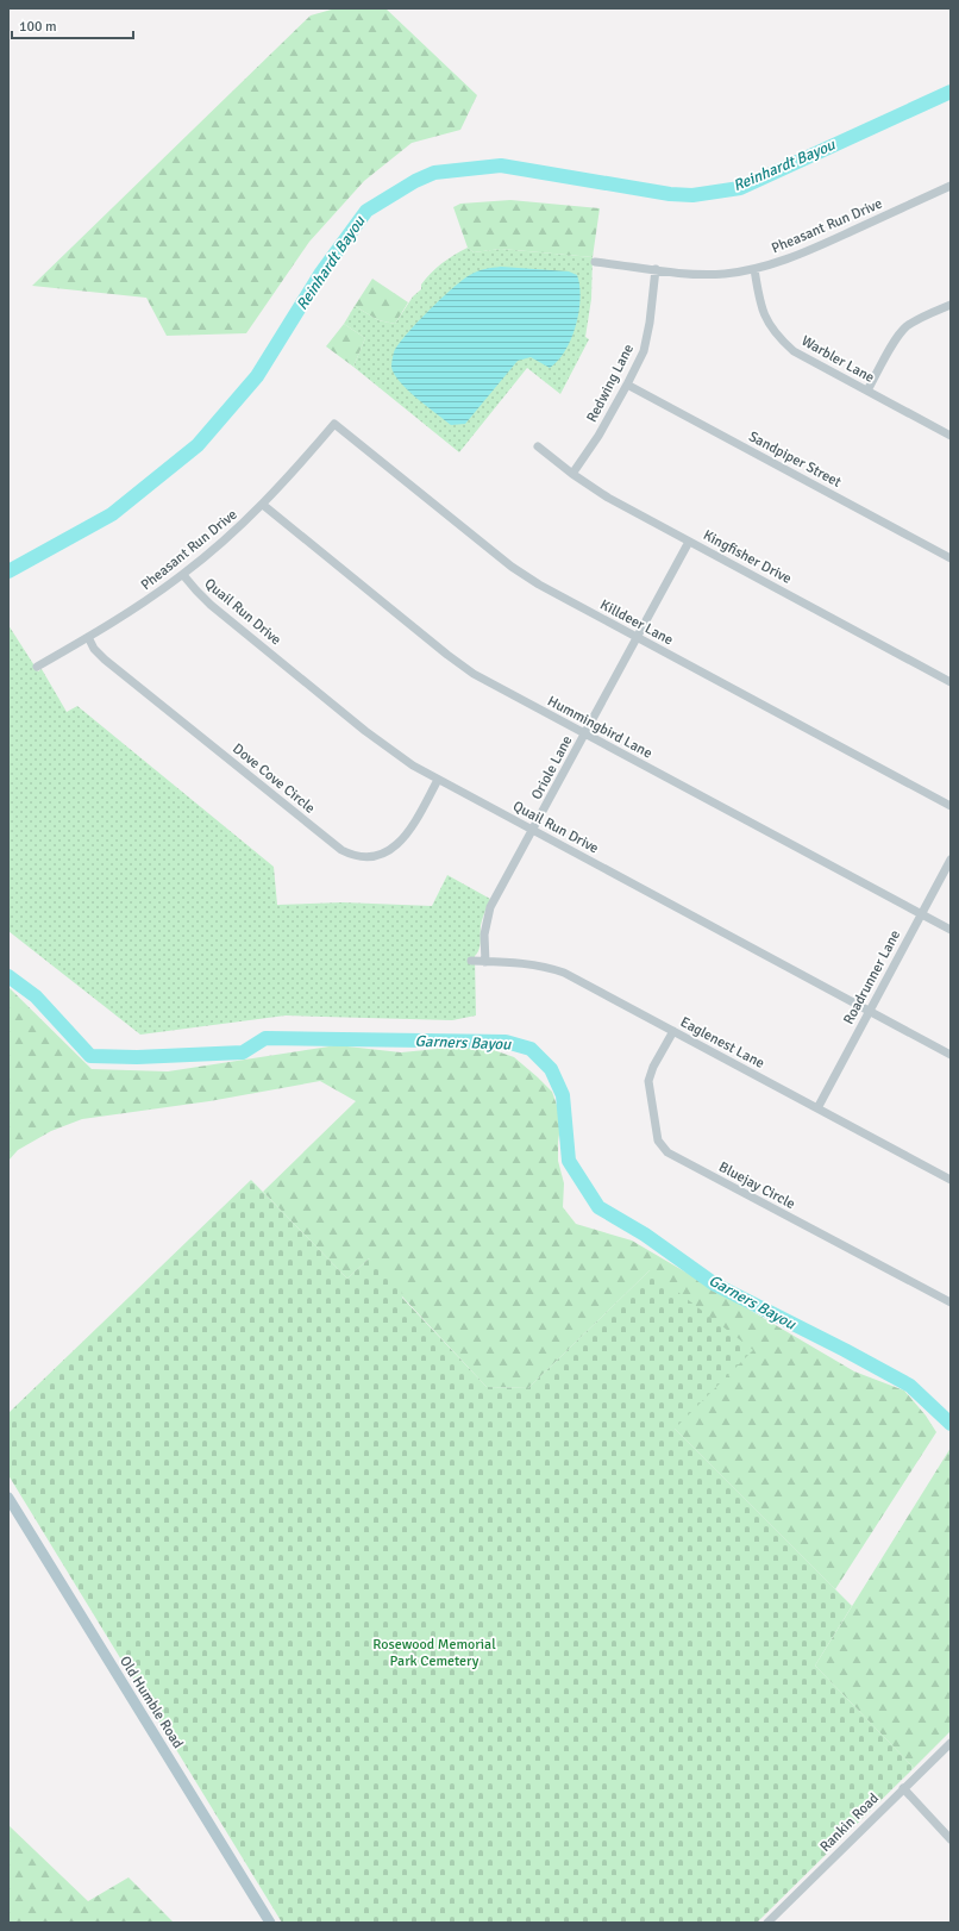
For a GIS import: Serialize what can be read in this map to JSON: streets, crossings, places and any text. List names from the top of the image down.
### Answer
{
  "streets": {
    "main road": ["Old Humble Road"],
    "street": [
      "Pheasant Run Drive",
      "Warbler Lane",
      "Redwing Lane",
      "Sandpiper Street",
      "Kingfisher Drive",
      "Quail Run Drive",
      "Killdeer Lane",
      "Hummingbird Lane",
      "Oriole Lane",
      "Dove Cove Circle",
      "Roadrunner Lane",
      "Eaglenest Lane",
      "Bluejay Circle",
      "Rankin Road"
    ]
  },
  "crossings": [
    ["Pheasant Run Drive", "Warbler Lane"],
    ["Pheasant Run Drive", "Redwing Lane"],
    ["Pheasant Run Drive", "Quail Run Drive"],
    ["Pheasant Run Drive", "Killdeer Lane"],
    ["Pheasant Run Drive", "Hummingbird Lane"],
    ["Pheasant Run Drive", "Dove Cove Circle"],
    ["Redwing Lane", "Sandpiper Street"],
    ["Redwing Lane", "Kingfisher Drive"],
    ["Kingfisher Drive", "Oriole Lane"],
    ["Quail Run Drive", "Oriole Lane"],
    ["Quail Run Drive", "Dove Cove Circle"],
    ["Quail Run Drive", "Roadrunner Lane"],
    ["Killdeer Lane", "Oriole Lane"],
    ["Hummingbird Lane", "Oriole Lane"],
    ["Hummingbird Lane", "Roadrunner Lane"],
    ["Oriole Lane", "Eaglenest Lane"],
    ["Roadrunner Lane", "Eaglenest Lane"],
    ["Eaglenest Lane", "Bluejay Circle"]
  ],
  "water": ["Reinhardt Bayou", "Garners Bayou"],
  "parks": ["Rosewood Memorial Park Cemetery"],
  "scale_bar": "100 m"
}
